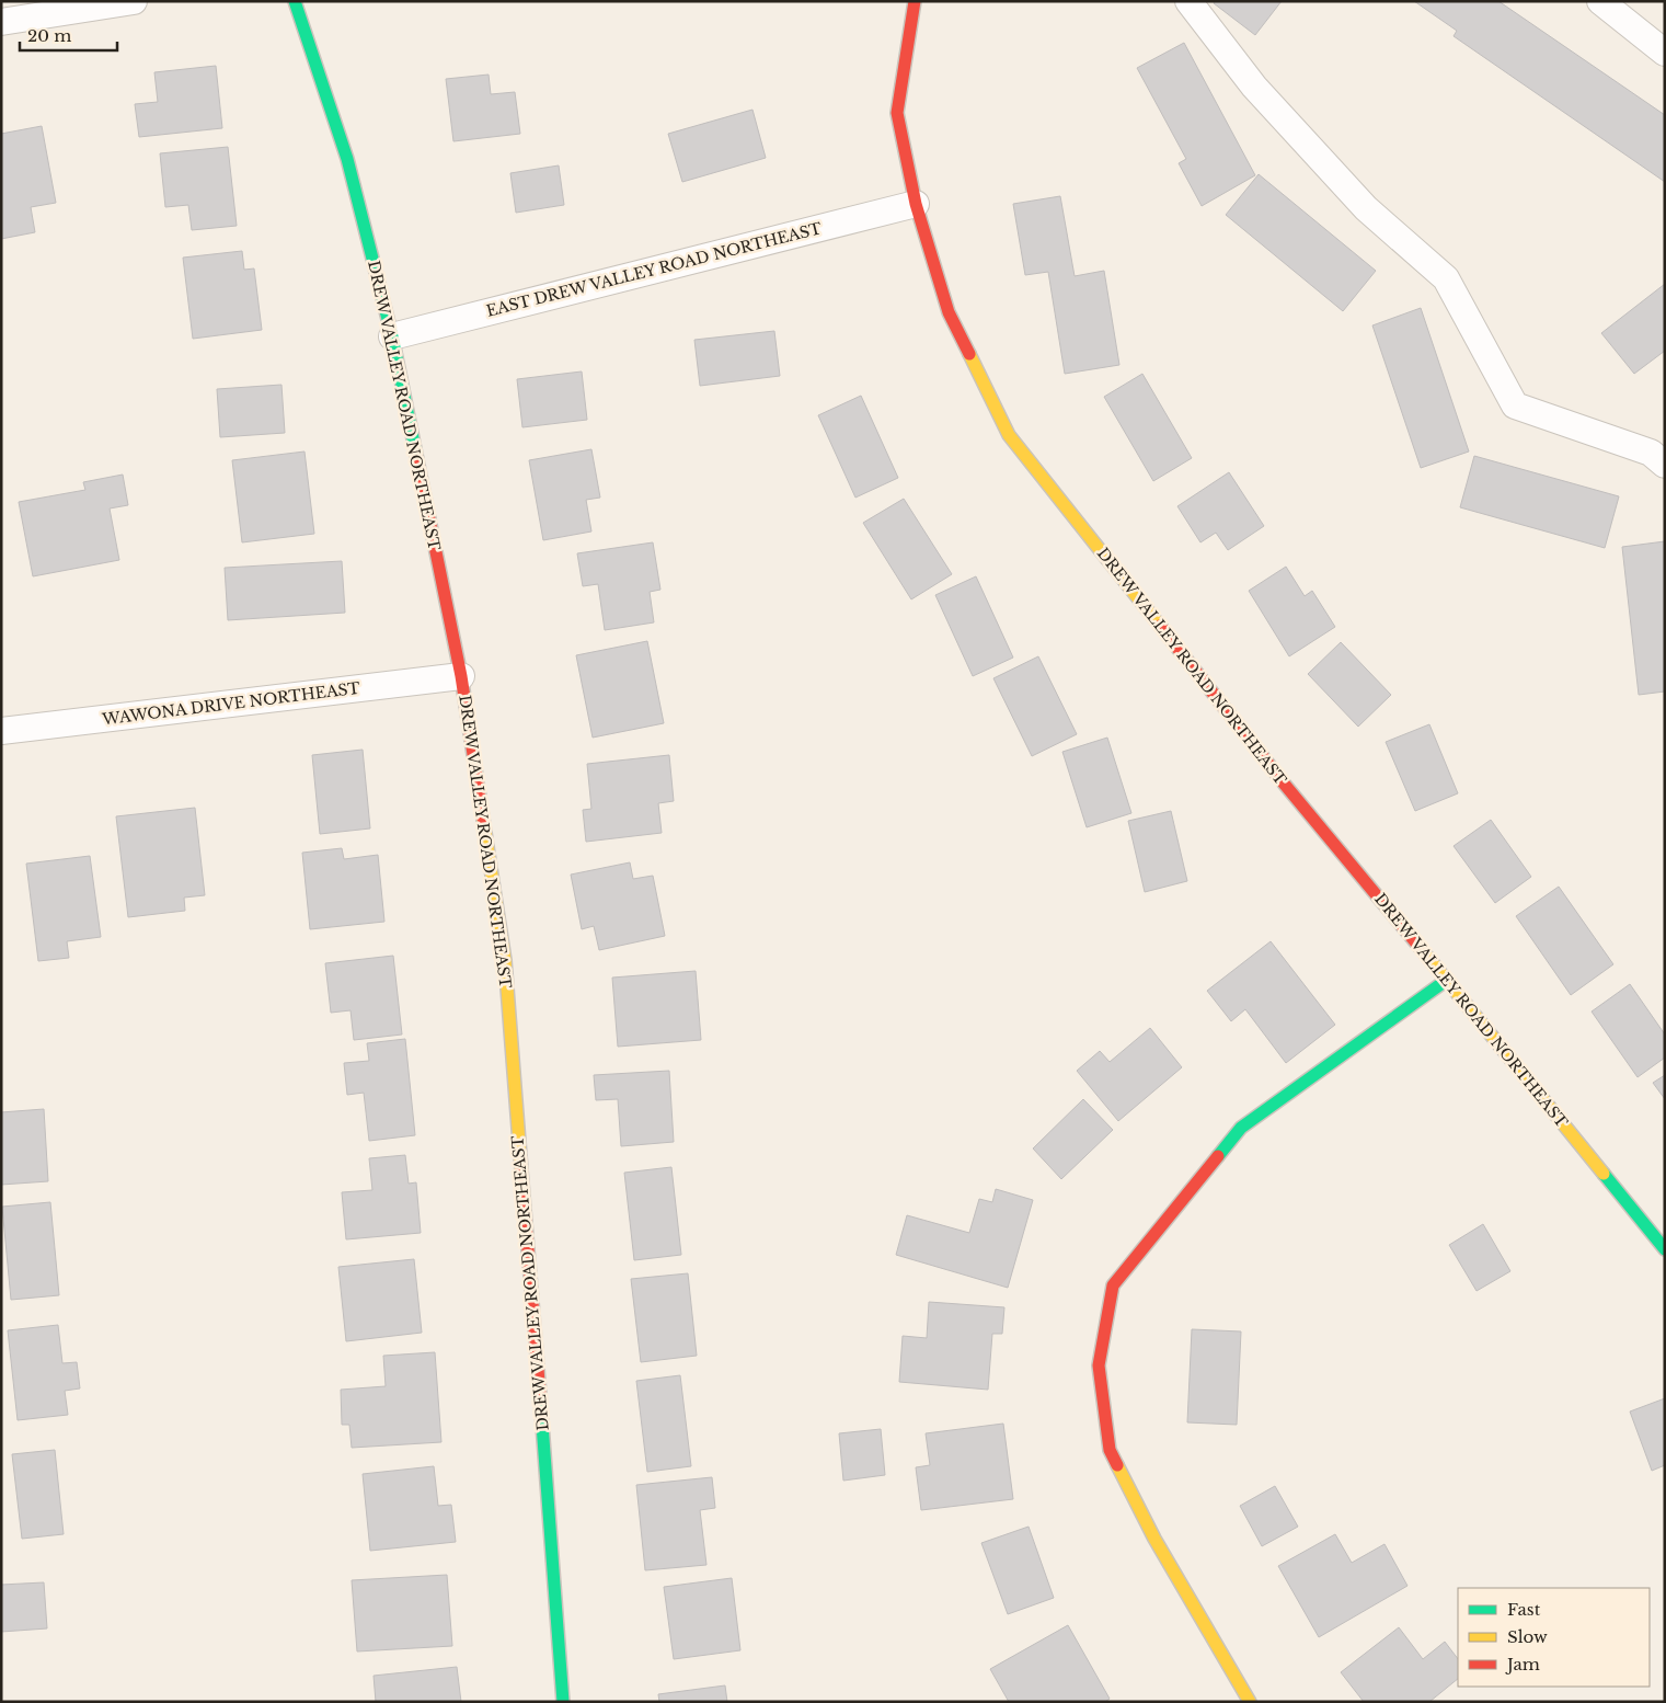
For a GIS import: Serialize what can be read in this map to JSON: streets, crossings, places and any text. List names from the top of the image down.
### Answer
{
  "streets": {
    "street": ["EAST DREW VALLEY ROAD NORTHEAST", "DREW VALLEY ROAD NORTHEAST", "WAWONA DRIVE NORTHEAST"]
  },
  "crossings": [
    ["EAST DREW VALLEY ROAD NORTHEAST", "DREW VALLEY ROAD NORTHEAST"],
    ["DREW VALLEY ROAD NORTHEAST", "WAWONA DRIVE NORTHEAST"]
  ],
  "legend": ["Fast", "Slow", "Jam"],
  "scale_bar": "20 m"
}
